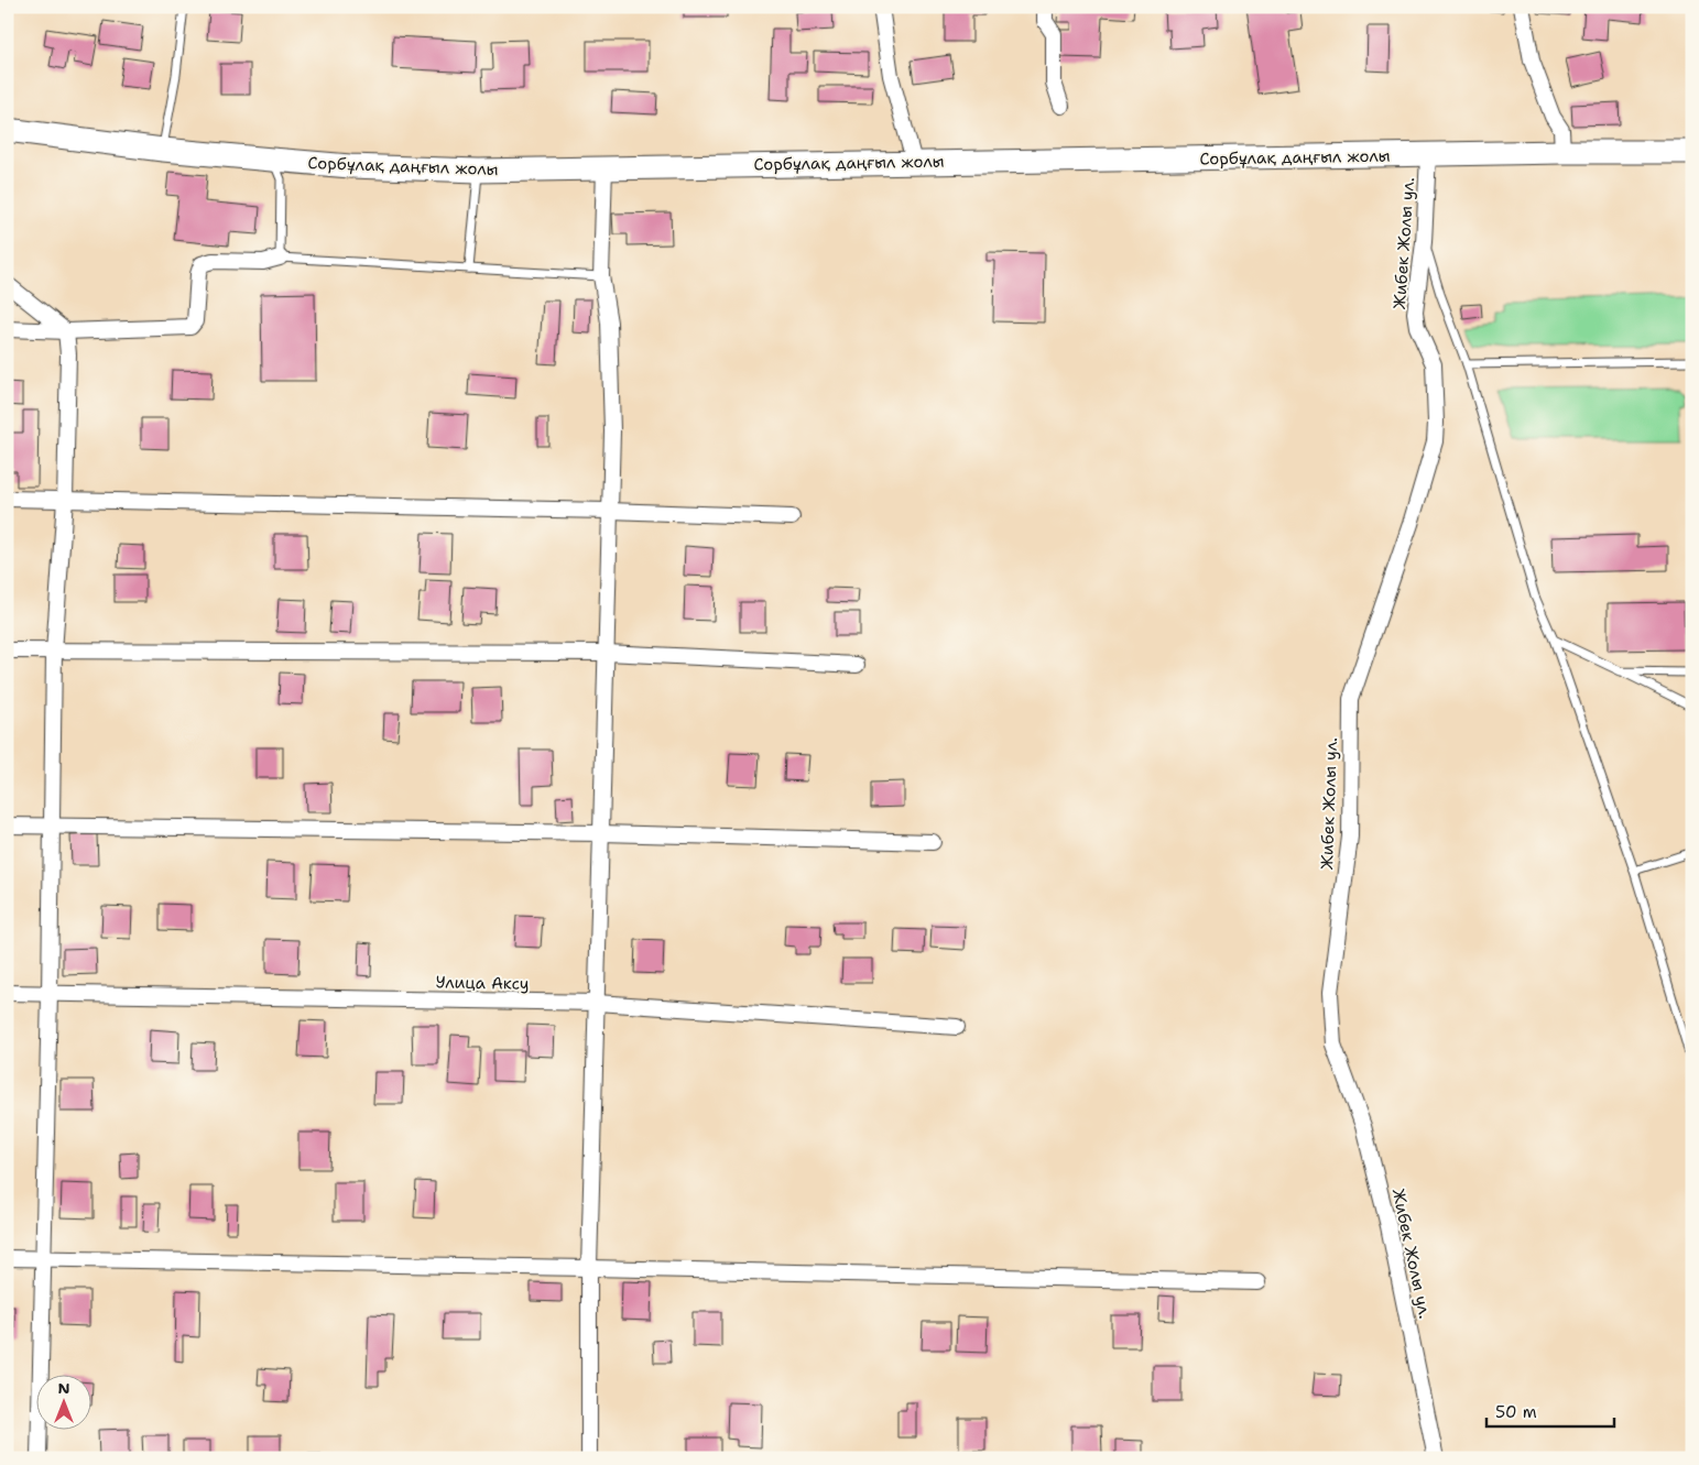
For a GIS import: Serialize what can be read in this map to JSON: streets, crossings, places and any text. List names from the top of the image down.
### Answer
{
  "streets": {
    "main road": ["Сорбұлақ даңғыл жолы"],
    "street": ["Жибек Жолы ул.", "Улица Аксу"]
  },
  "crossings": [
    ["Сорбұлақ даңғыл жолы", "Жибек Жолы ул."]
  ],
  "scale_bar": "50 m",
  "north": "top"
}
